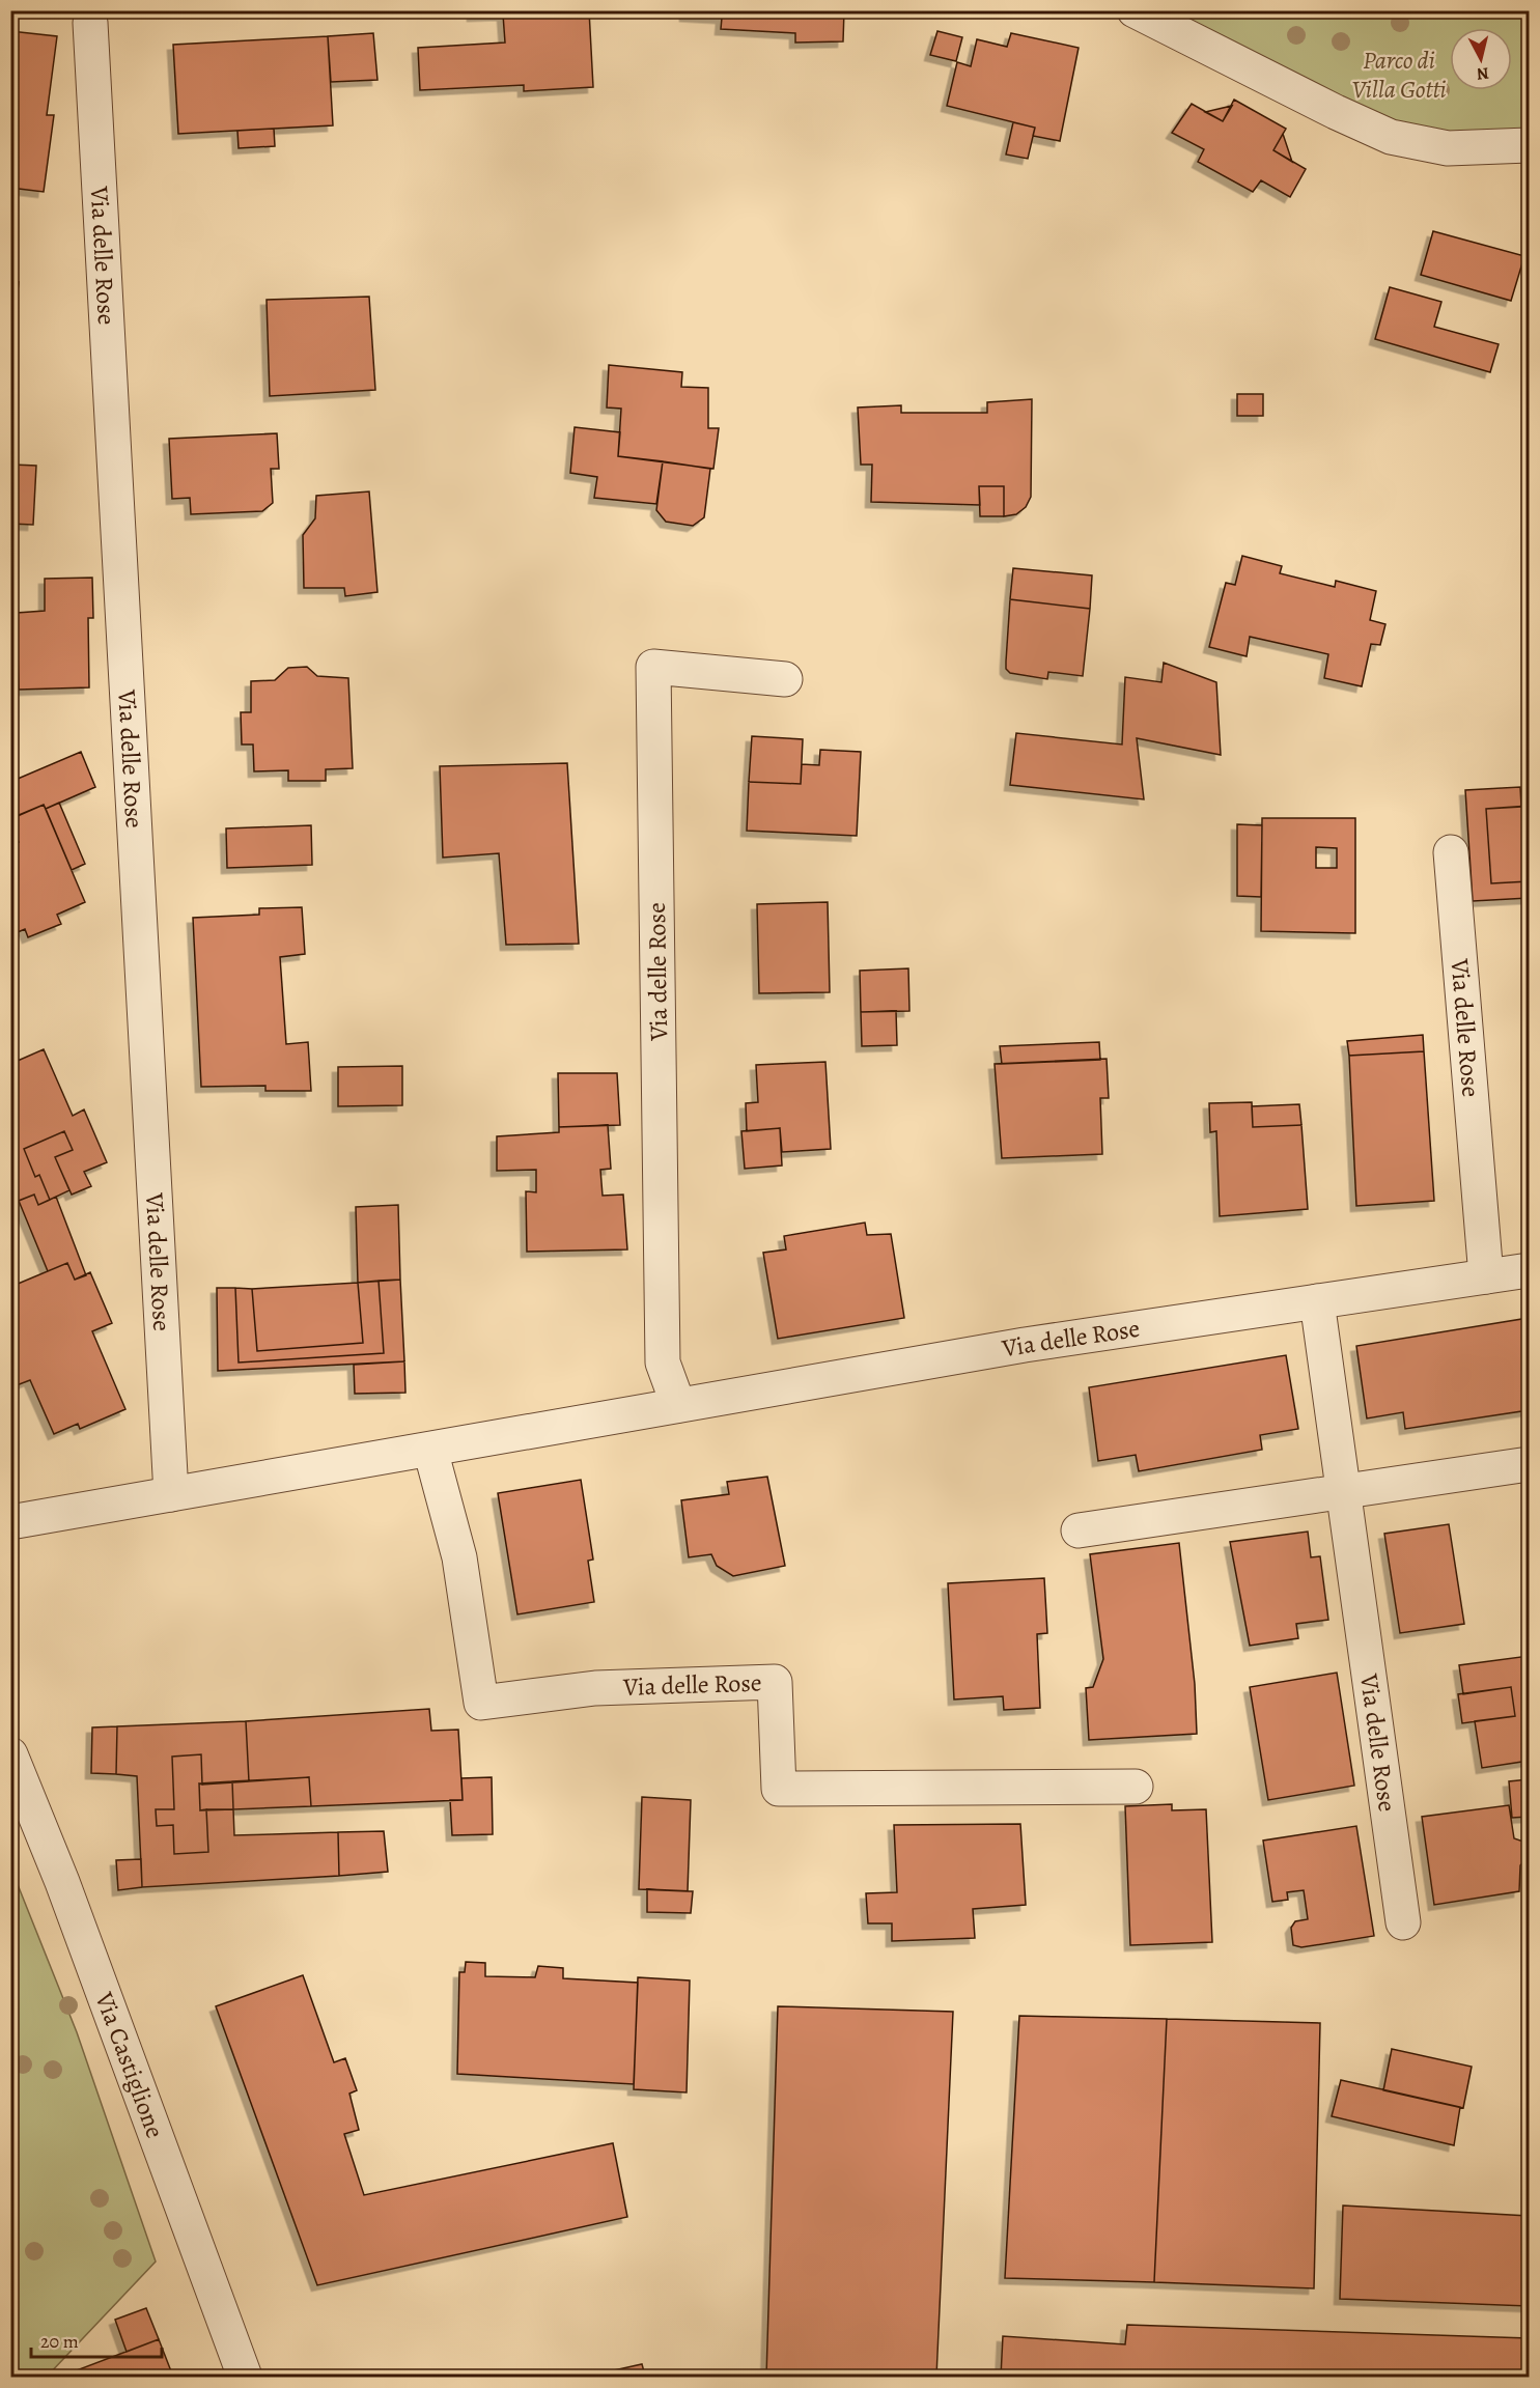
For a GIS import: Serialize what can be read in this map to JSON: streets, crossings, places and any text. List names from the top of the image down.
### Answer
{
  "streets": {
    "street": ["Via delle Rose", "Via Castiglione"]
  },
  "parks": ["Parco di Villa Gotti"],
  "scale_bar": "20 m",
  "north": "bottom"
}
